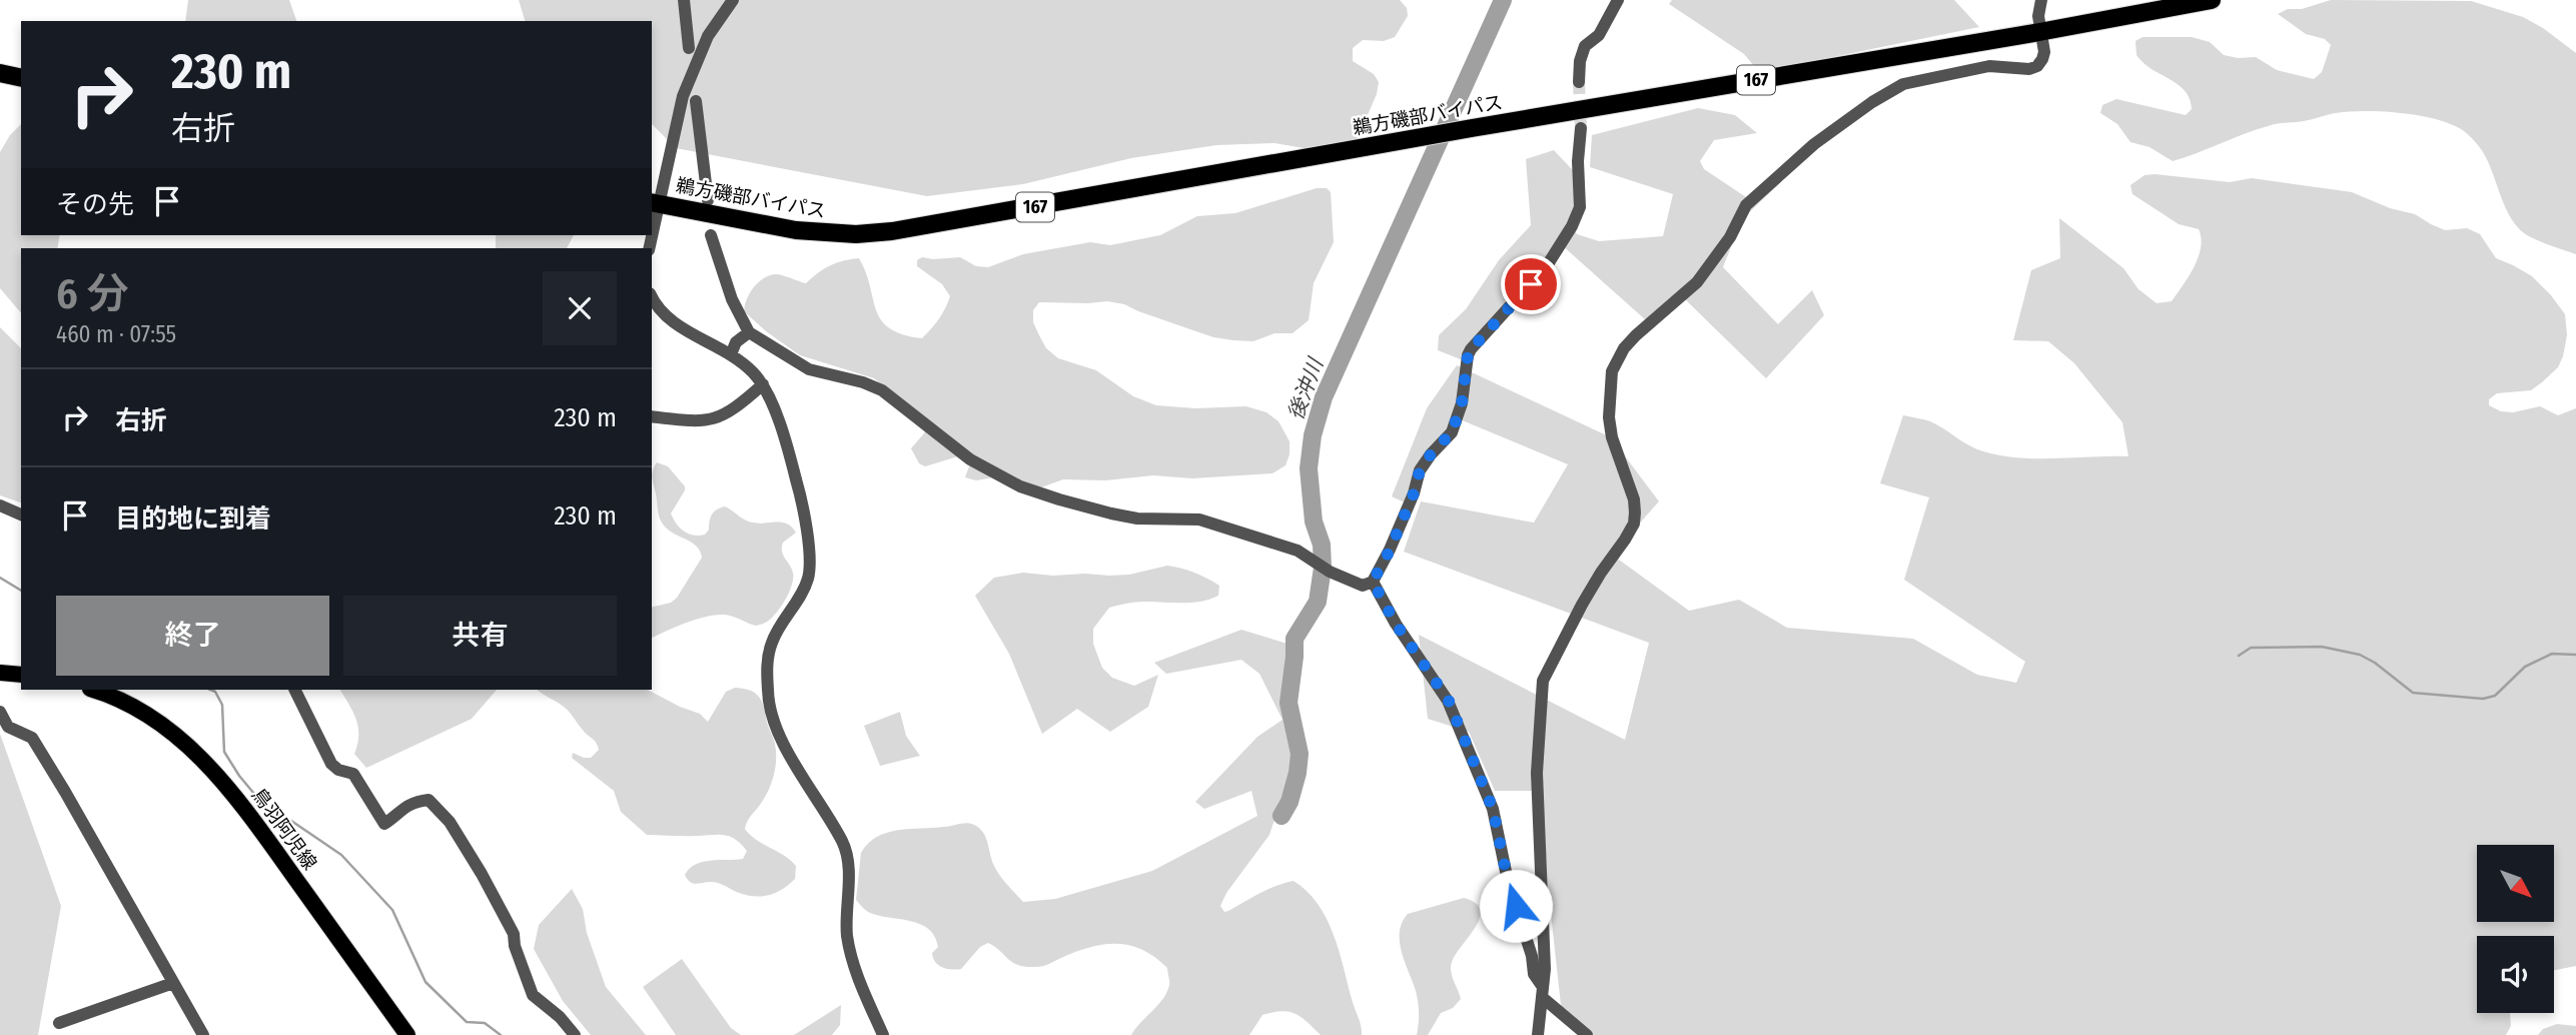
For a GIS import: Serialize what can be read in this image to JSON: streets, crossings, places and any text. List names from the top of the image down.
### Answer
{
  "streets": {
    "highway": ["167", "鵜方磯部バイパス"],
    "main road": ["鳥羽阿児線"]
  },
  "water": ["後沖川"],
  "north": "bottom right",
  "page": {
    "turn": ["230 m", "右折"],
    "then": "その先",
    "heading": ["6 分", "460 m · 07:55"],
    "list": [
      {
        "name": "右折",
        "value": "230 m"
      },
      {
        "name": "目的地に到着",
        "value": "230 m"
      }
    ],
    "buttons": ["終了", "共有"]
  }
}
